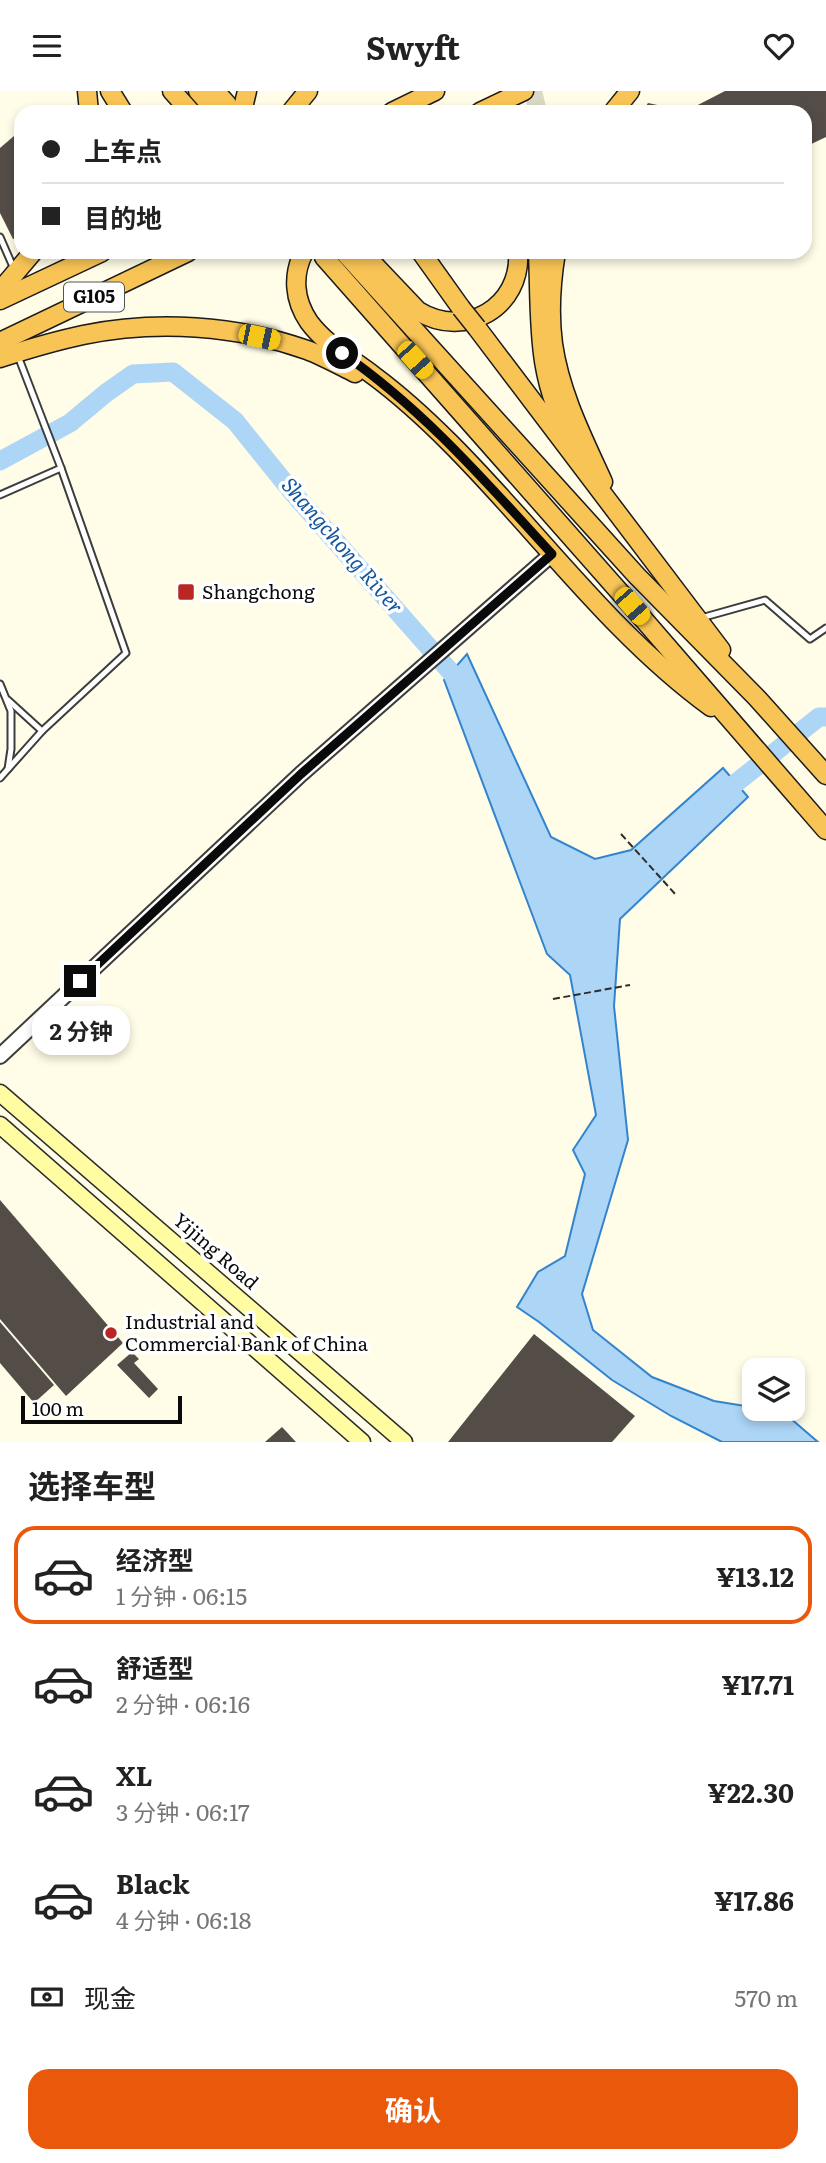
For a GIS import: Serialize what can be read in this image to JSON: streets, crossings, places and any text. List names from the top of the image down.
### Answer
{
  "streets": {
    "highway": ["G105"],
    "main road": ["Yijing Road"]
  },
  "water": ["Shangchong River"],
  "places": {
    "transit": ["Shangchong"],
    "other": ["Industrial and Commercial Bank of China"]
  },
  "scale_bar": "100 m",
  "page": {
    "header": "Swyft",
    "banner": ["上车点", "目的地"],
    "bubble": "2 分钟",
    "scale": "100 m",
    "heading": "选择车型",
    "list": [
      {
        "name": "经济型",
        "note": "1 分钟 · 06:15",
        "value": "¥13.12"
      },
      {
        "name": "舒适型",
        "note": "2 分钟 · 06:16",
        "value": "¥17.71"
      },
      {
        "name": "XL",
        "note": "3 分钟 · 06:17",
        "value": "¥22.30"
      },
      {
        "name": "Black",
        "note": "4 分钟 · 06:18",
        "value": "¥17.86"
      }
    ],
    "pay": ["现金", "570 m"],
    "buttons": "确认"
  }
}
